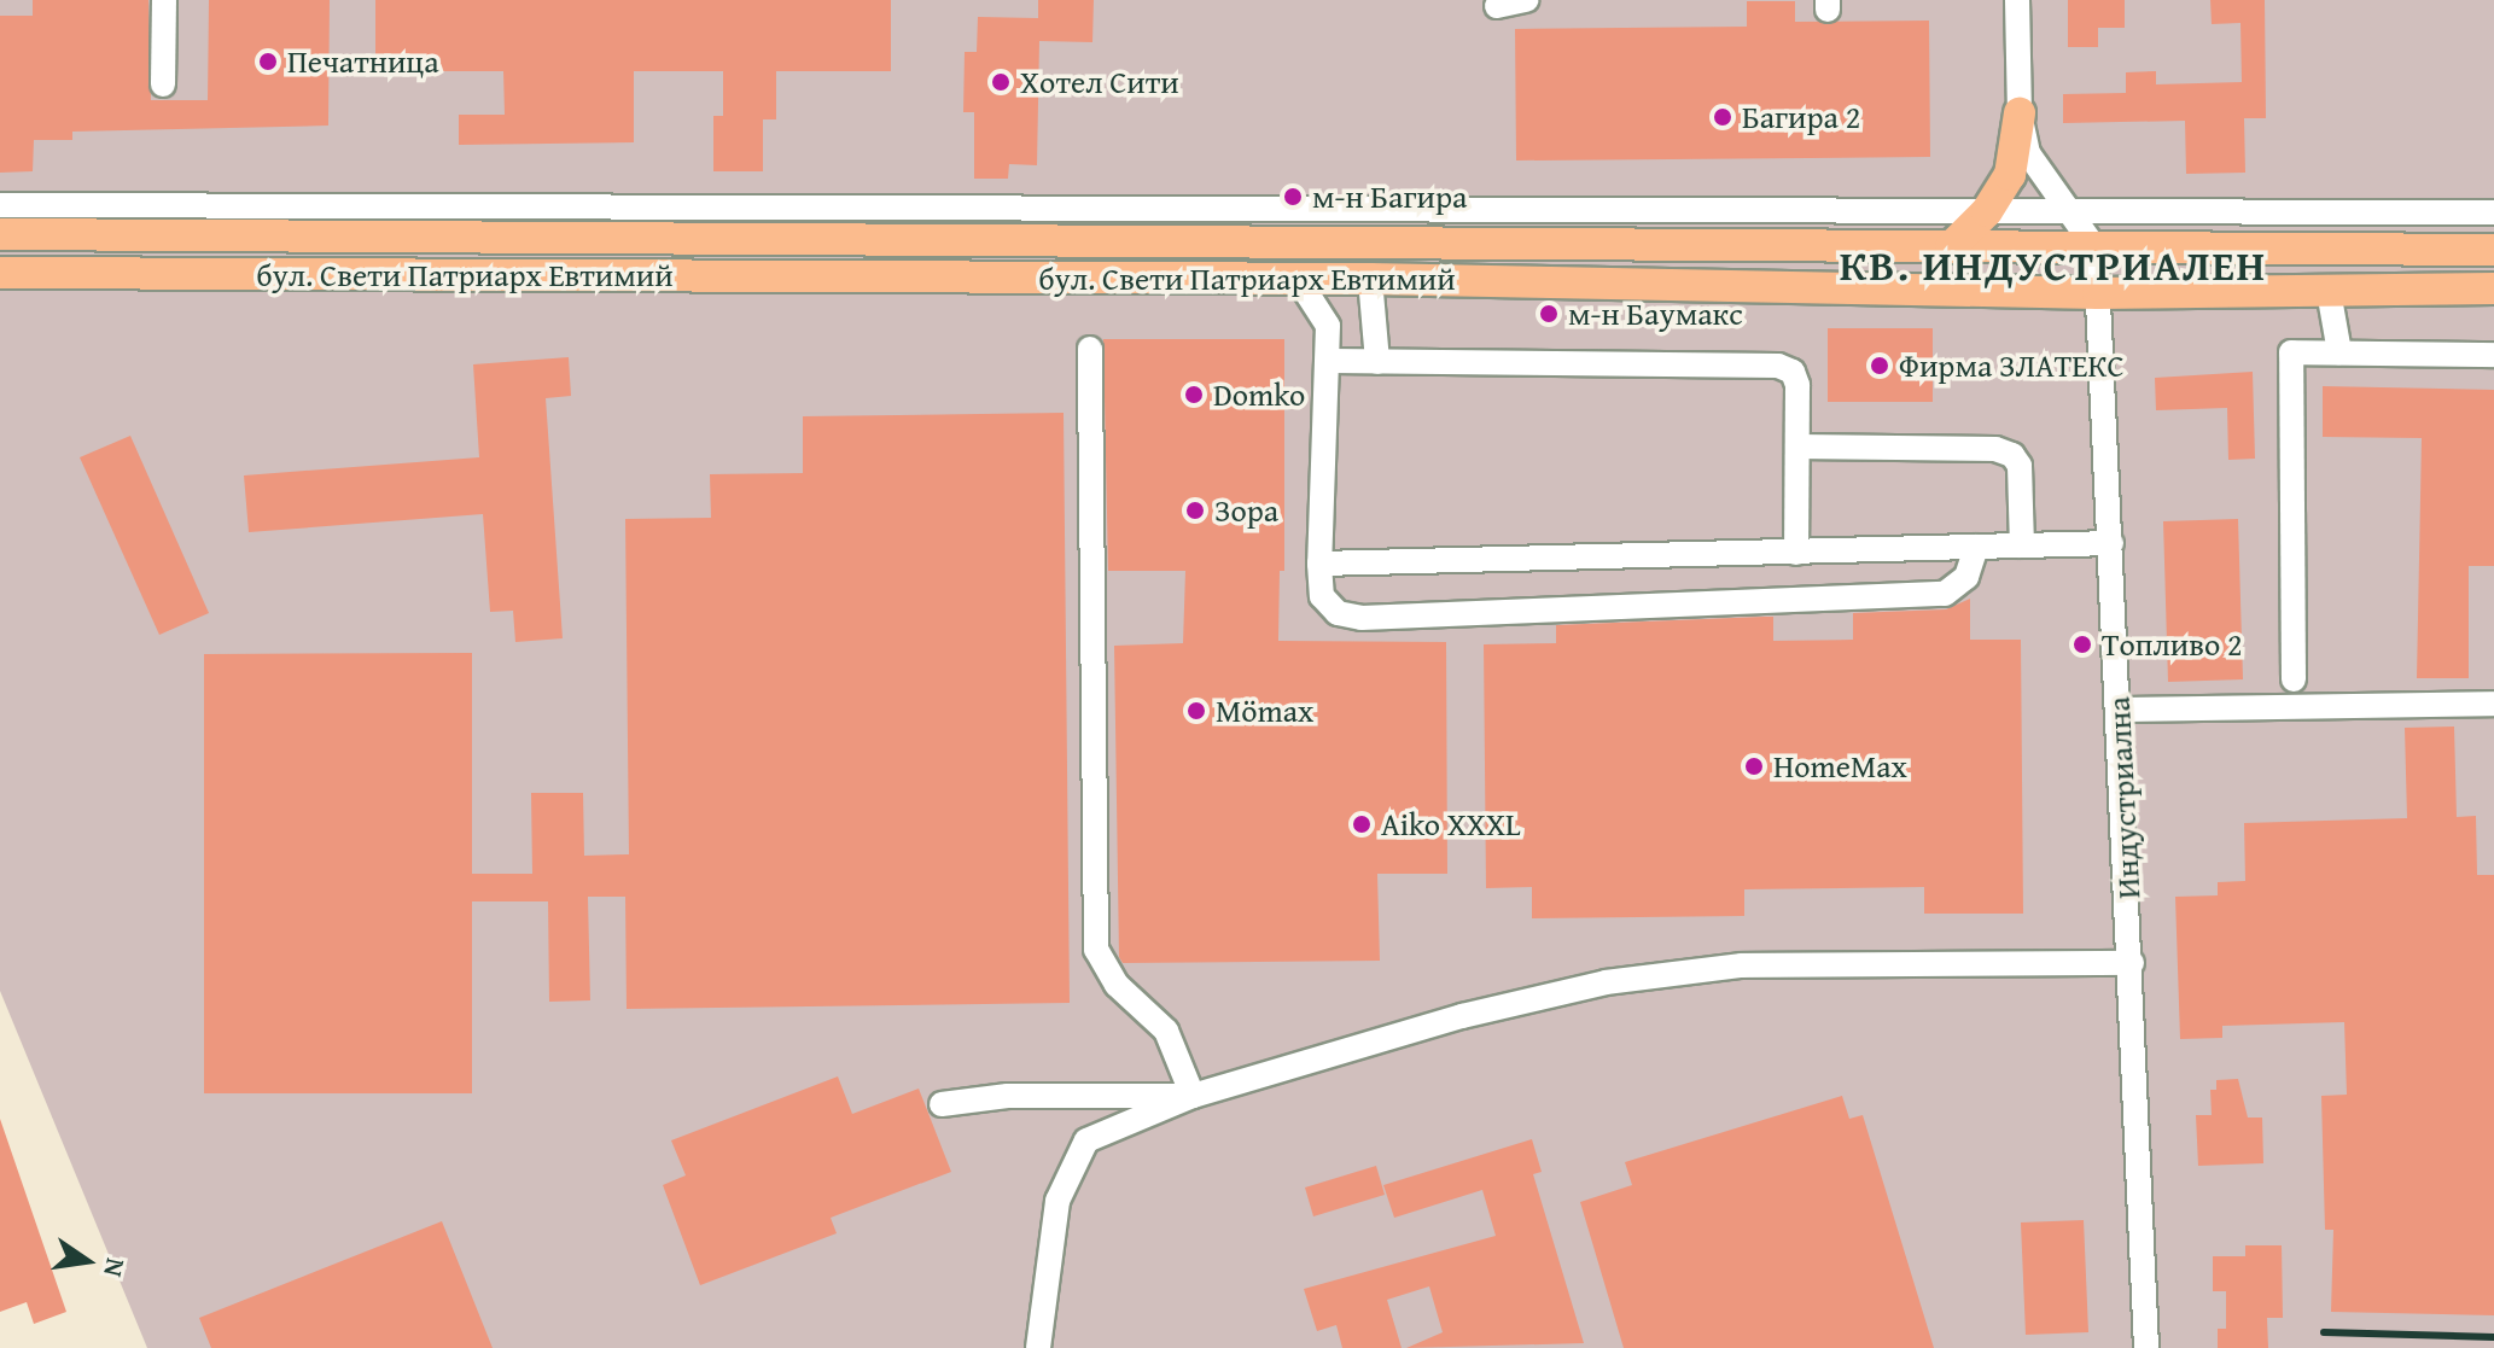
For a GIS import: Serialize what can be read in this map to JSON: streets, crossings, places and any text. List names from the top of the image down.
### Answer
{
  "streets": {
    "main road": ["бул. Свети Патриарх Евтимий"],
    "street": ["Индустриална"]
  },
  "crossings": [
    ["бул. Свети Патриарх Евтимий", "Индустриална"]
  ],
  "districts": ["КВ. ИНДУСТРИАЛЕН"],
  "places": [
    "Печатница",
    "Хотел Сити",
    "Багира 2",
    "м-н Багира",
    "м-н Баумакс",
    "Фирма ЗЛАТЕКС",
    "Domko",
    "Зора",
    "Топливо 2",
    "Mömax",
    "HomeMax",
    "Aiko XXXL"
  ],
  "north": "right"
}
